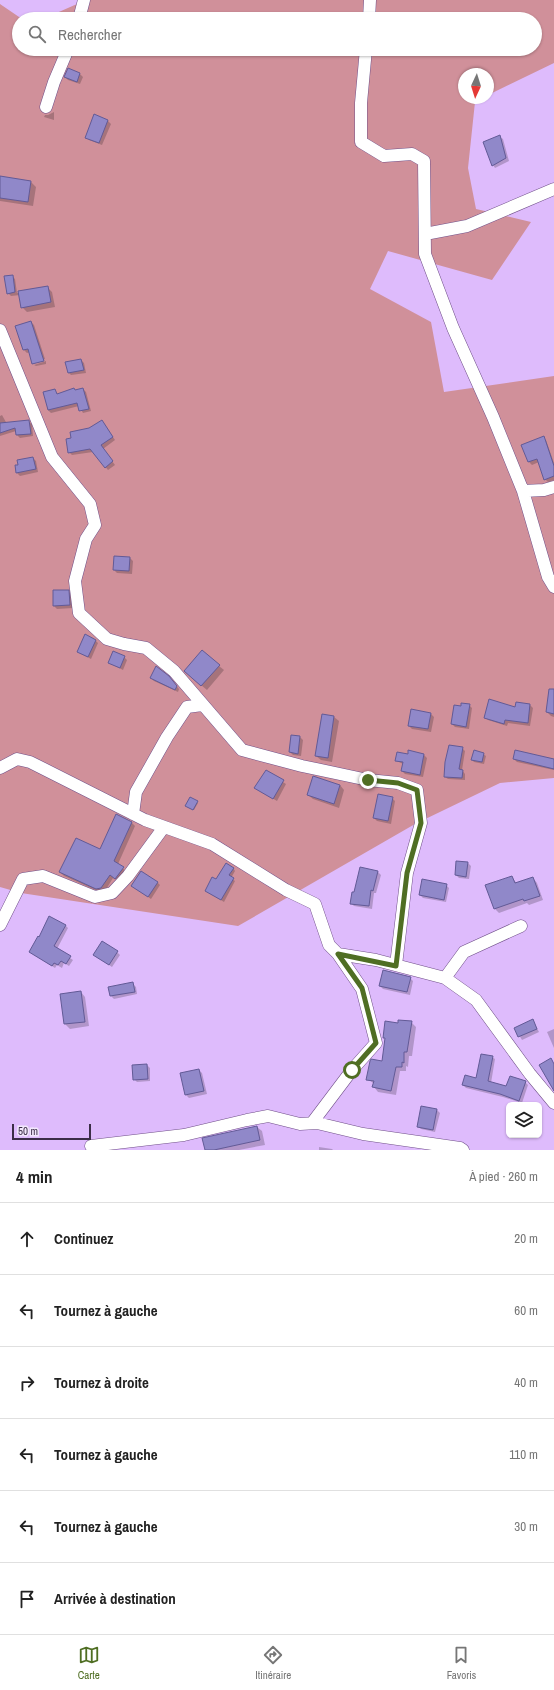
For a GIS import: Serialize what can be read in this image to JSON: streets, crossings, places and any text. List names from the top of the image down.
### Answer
{
  "scale_bar": "50 m",
  "north": "bottom",
  "page": {
    "search": "Rechercher",
    "scale": "50 m",
    "heading": ["4 min", "À pied · 260 m"],
    "list": [
      ["Continuez", "20 m"],
      ["Tournez à gauche", "60 m"],
      ["Tournez à droite", "40 m"],
      ["Tournez à gauche", "110 m"],
      ["Tournez à gauche", "30 m"],
      "Arrivée à destination"
    ],
    "nav": ["Carte", "Itinéraire", "Favoris"]
  }
}
